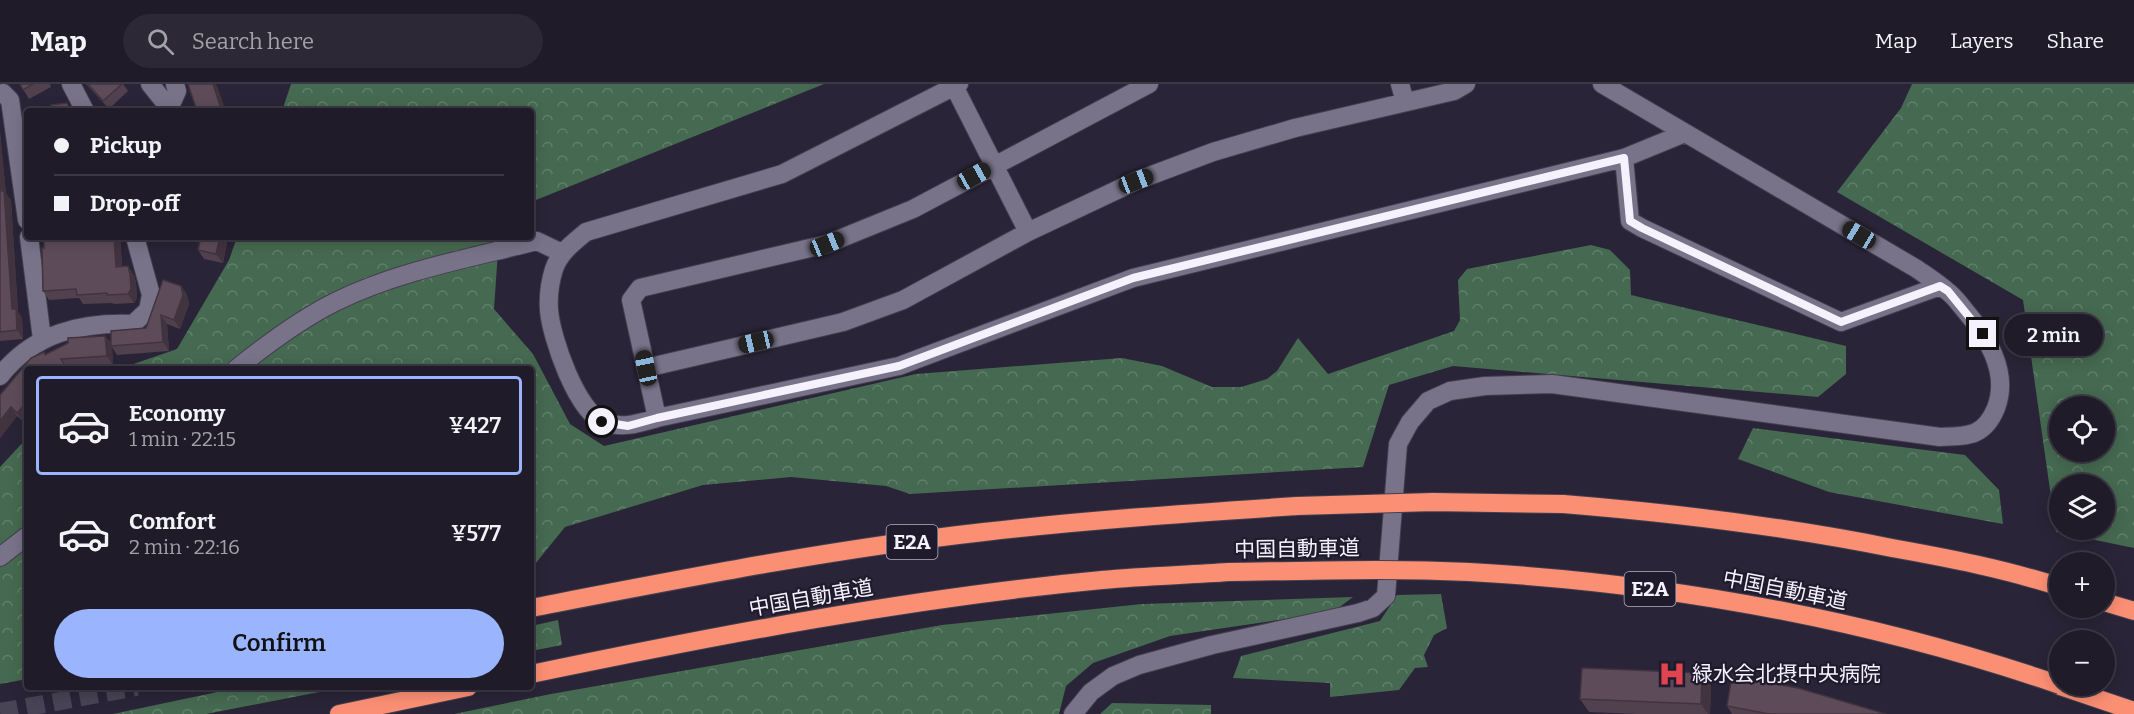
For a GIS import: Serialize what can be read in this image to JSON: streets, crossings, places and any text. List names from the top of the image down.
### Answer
{
  "streets": {
    "highway": ["E2A", "中国自動車道"]
  },
  "places": {
    "hospital": ["緑水会北摂中央病院"]
  },
  "page": {
    "header": "Map",
    "search": "Search here",
    "nav": ["Map", "Layers", "Share"],
    "banner": ["Pickup", "Drop-off"],
    "bubble": "2 min",
    "list": [
      {
        "name": "Economy",
        "note": "1 min · 22:15",
        "value": "¥427"
      },
      {
        "name": "Comfort",
        "note": "2 min · 22:16",
        "value": "¥577"
      }
    ],
    "map_buttons": ["+", "−"],
    "buttons": "Confirm"
  }
}
